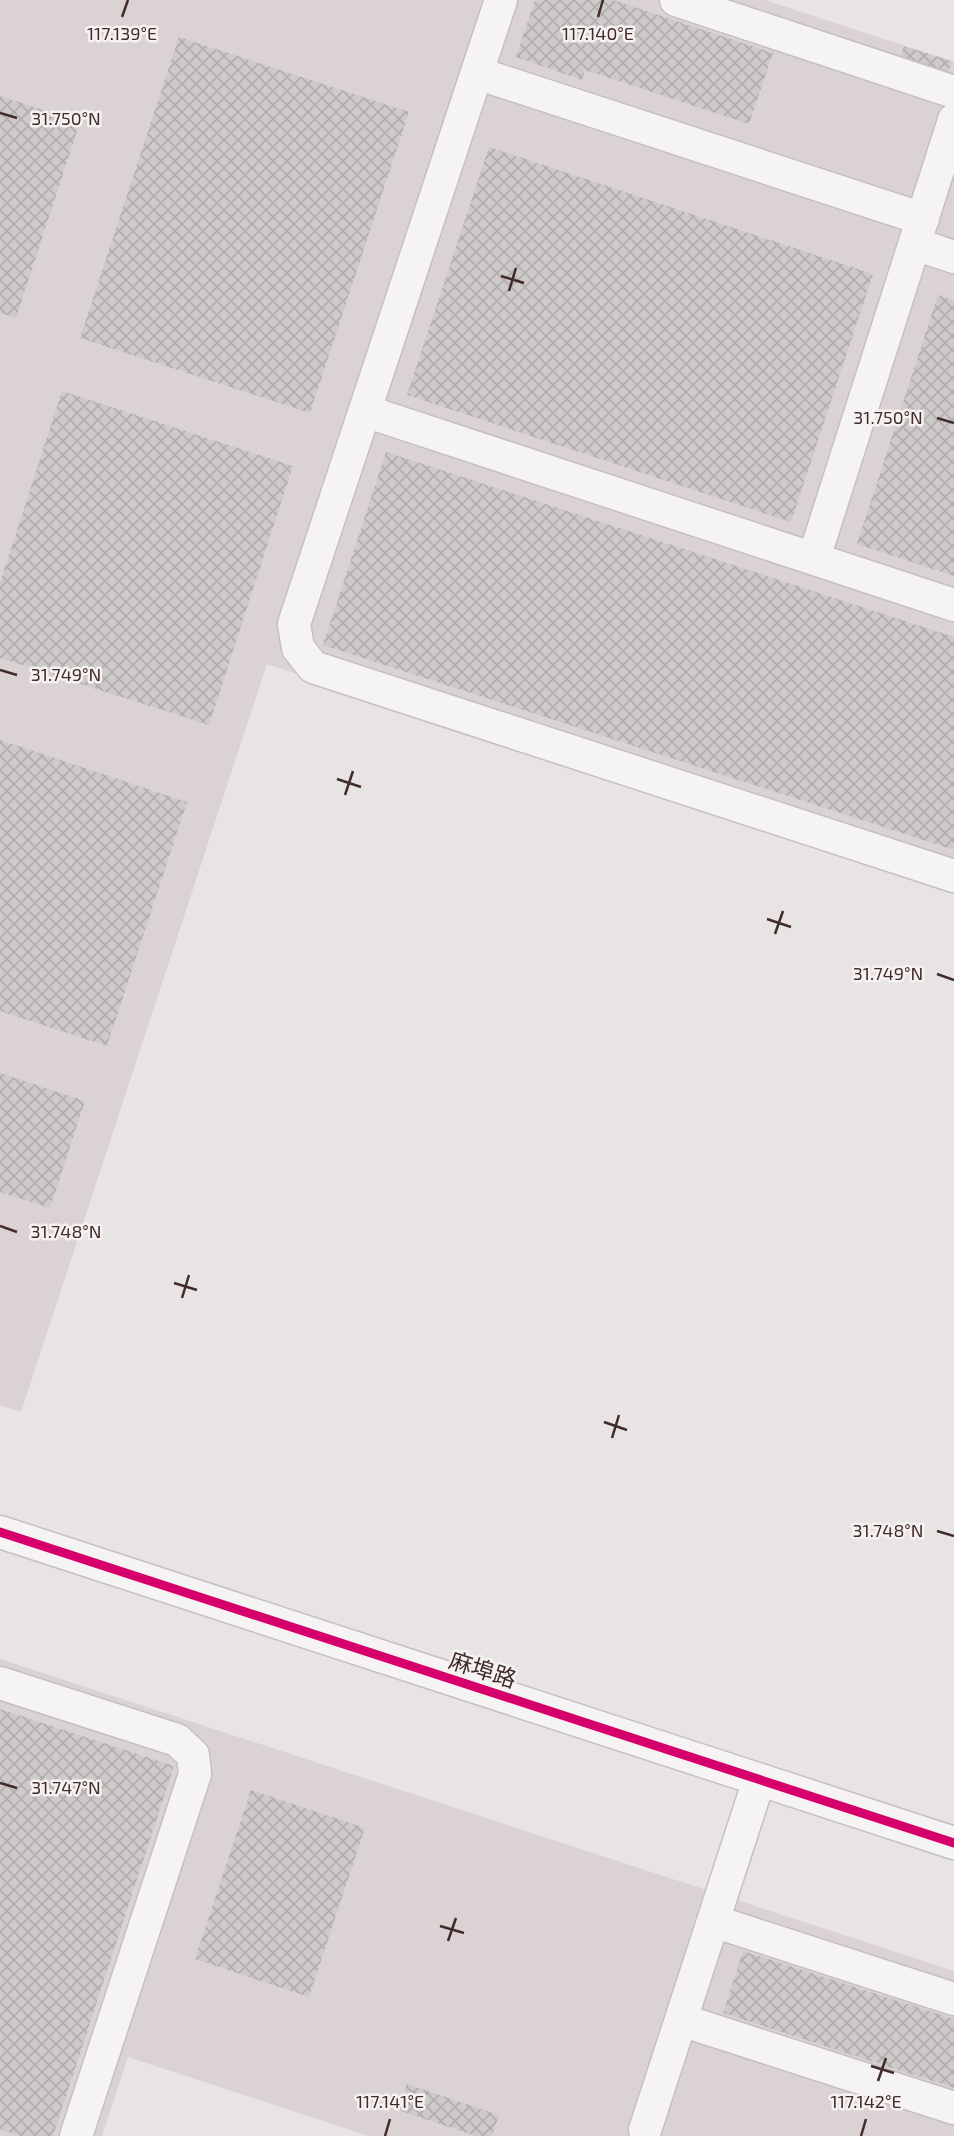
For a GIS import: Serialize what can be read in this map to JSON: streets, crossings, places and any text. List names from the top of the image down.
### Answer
{
  "streets": {
    "street": ["麻埠路"]
  },
  "coordinates": [
    "117.139°E",
    "117.140°E",
    "31.750°N",
    "31.749°N",
    "31.748°N",
    "31.747°N",
    "117.141°E",
    "117.142°E"
  ]
}
